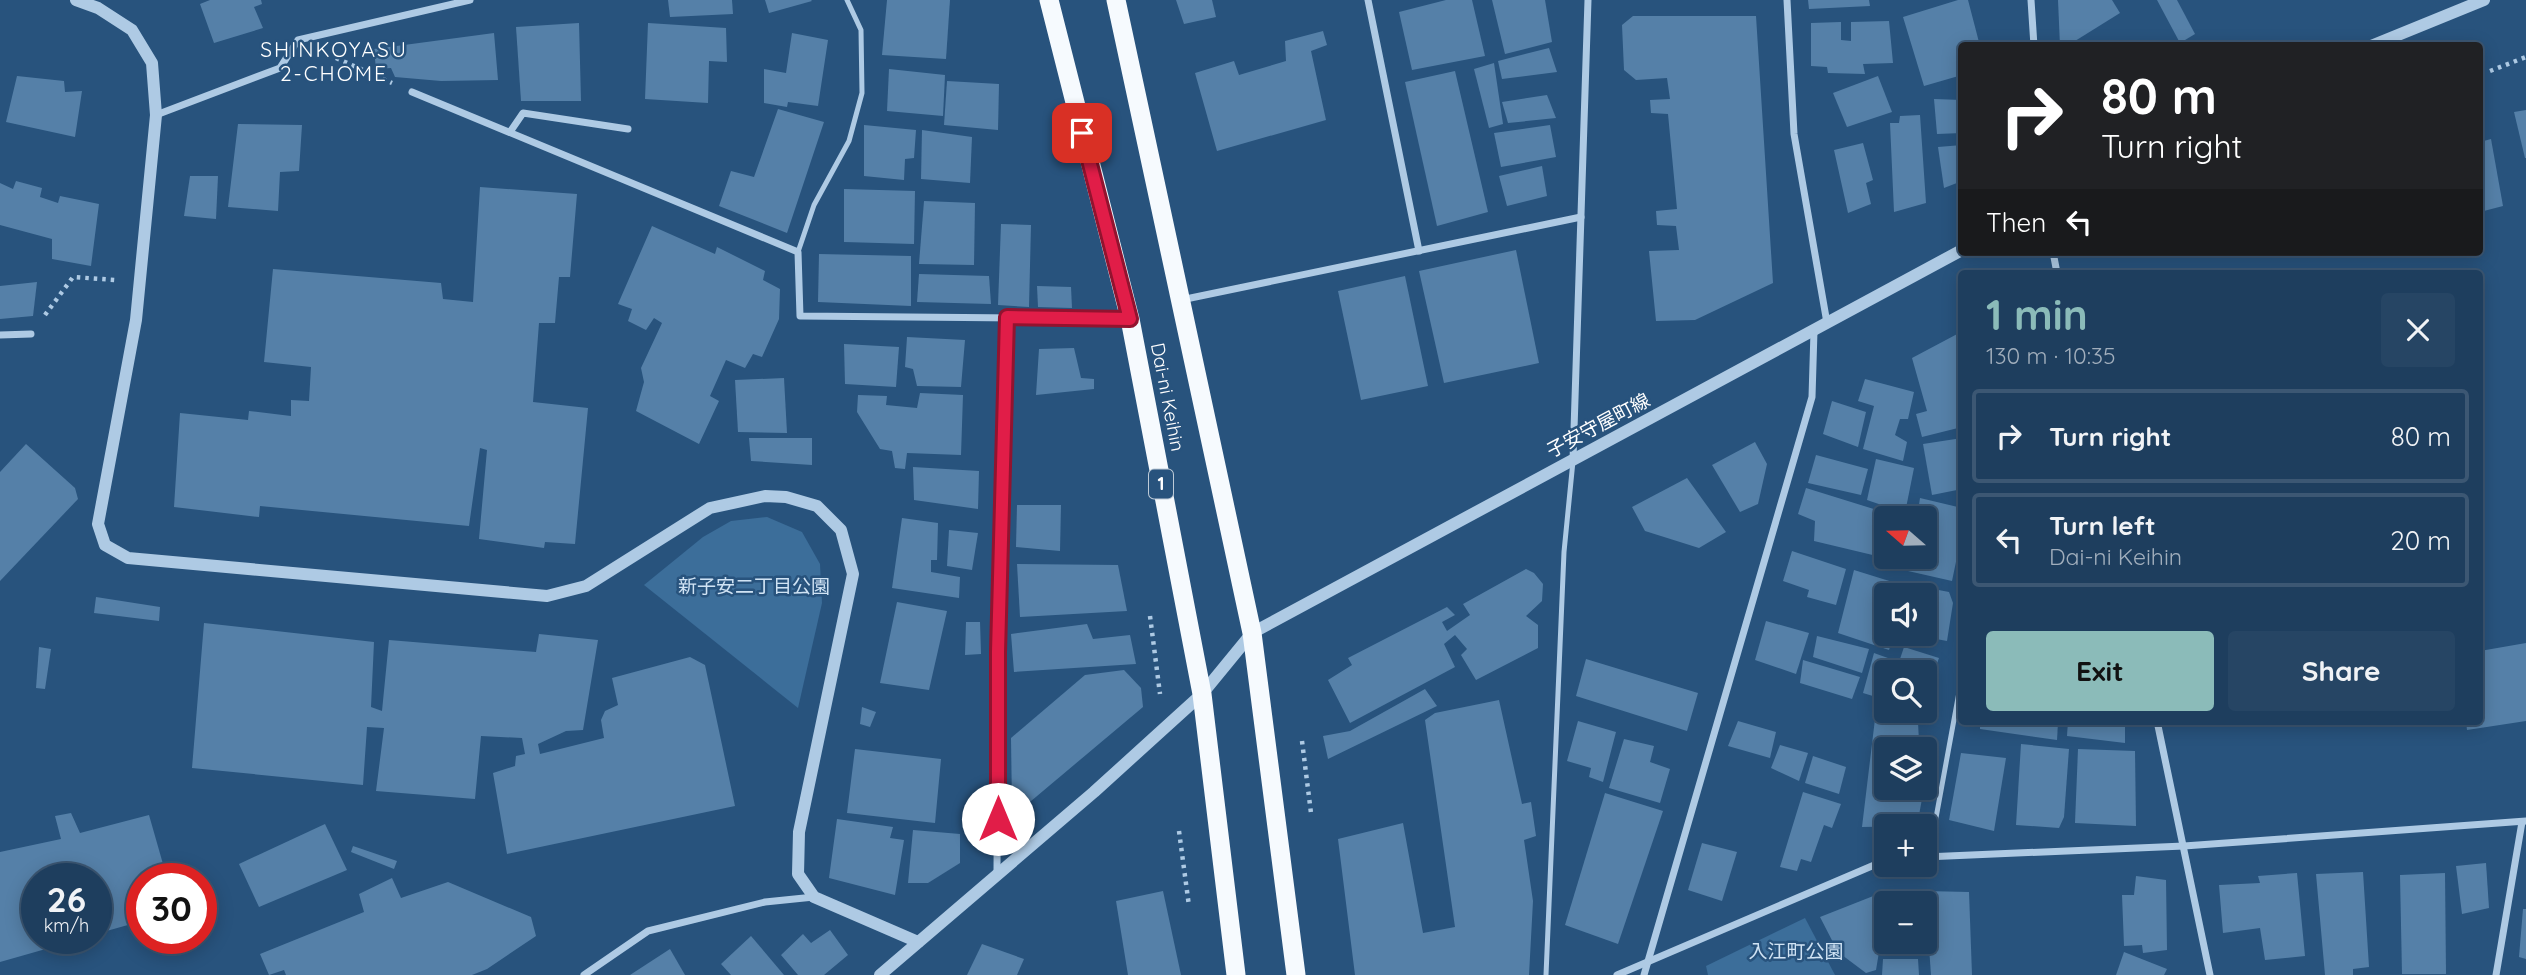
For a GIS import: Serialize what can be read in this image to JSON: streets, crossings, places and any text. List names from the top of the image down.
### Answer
{
  "streets": {
    "highway": ["Dai-ni Keihin", "1"],
    "street": ["子安守屋町線"]
  },
  "crossings": [
    ["Dai-ni Keihin", "子安守屋町線"]
  ],
  "districts": ["SHINKOYASU 2-CHOME"],
  "parks": ["新子安二丁目公園", "入江町公園"],
  "north": "left",
  "page": {
    "turn": ["80 m", "Turn right"],
    "then": "Then",
    "heading": ["1 min", "130 m · 10:35"],
    "list": [
      {
        "name": "Turn right",
        "value": "80 m"
      },
      {
        "name": "Turn left",
        "note": "Dai-ni Keihin",
        "value": "20 m"
      }
    ],
    "map_buttons": ["+", "−"],
    "buttons": ["Exit", "Share"],
    "speed": "26 km/h",
    "limit": "30"
  }
}
